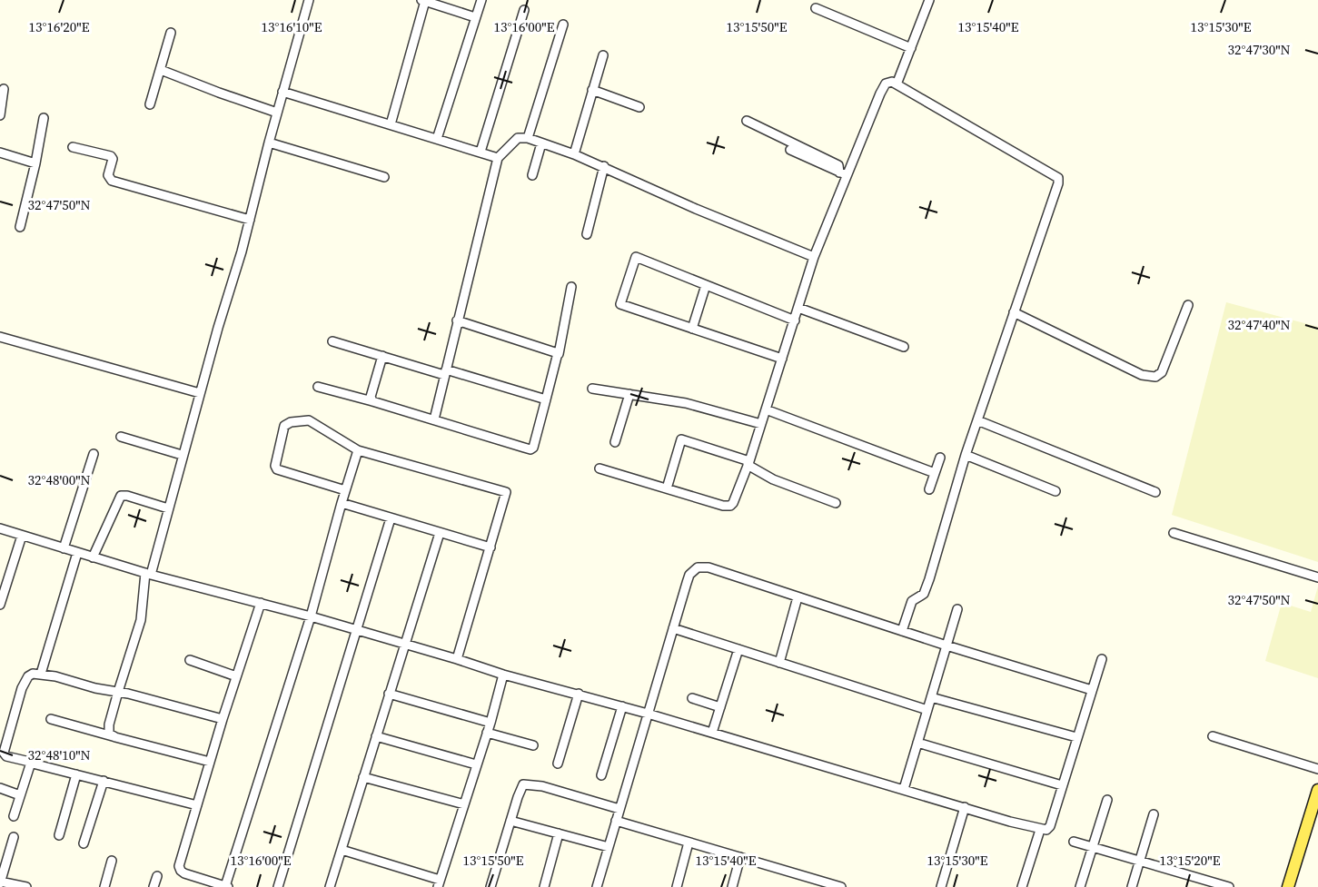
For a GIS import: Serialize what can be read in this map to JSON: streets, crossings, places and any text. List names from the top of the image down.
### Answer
{
  "coordinates": [
    "13°16'20\"E",
    "13°16'10\"E",
    "13°16'00\"E",
    "13°15'50\"E",
    "13°15'40\"E",
    "13°15'30\"E",
    "32°47'30\"N",
    "32°47'50\"N",
    "32°47'40\"N",
    "32°48'00\"N",
    "32°48'10\"N",
    "13°15'20\"E"
  ]
}
